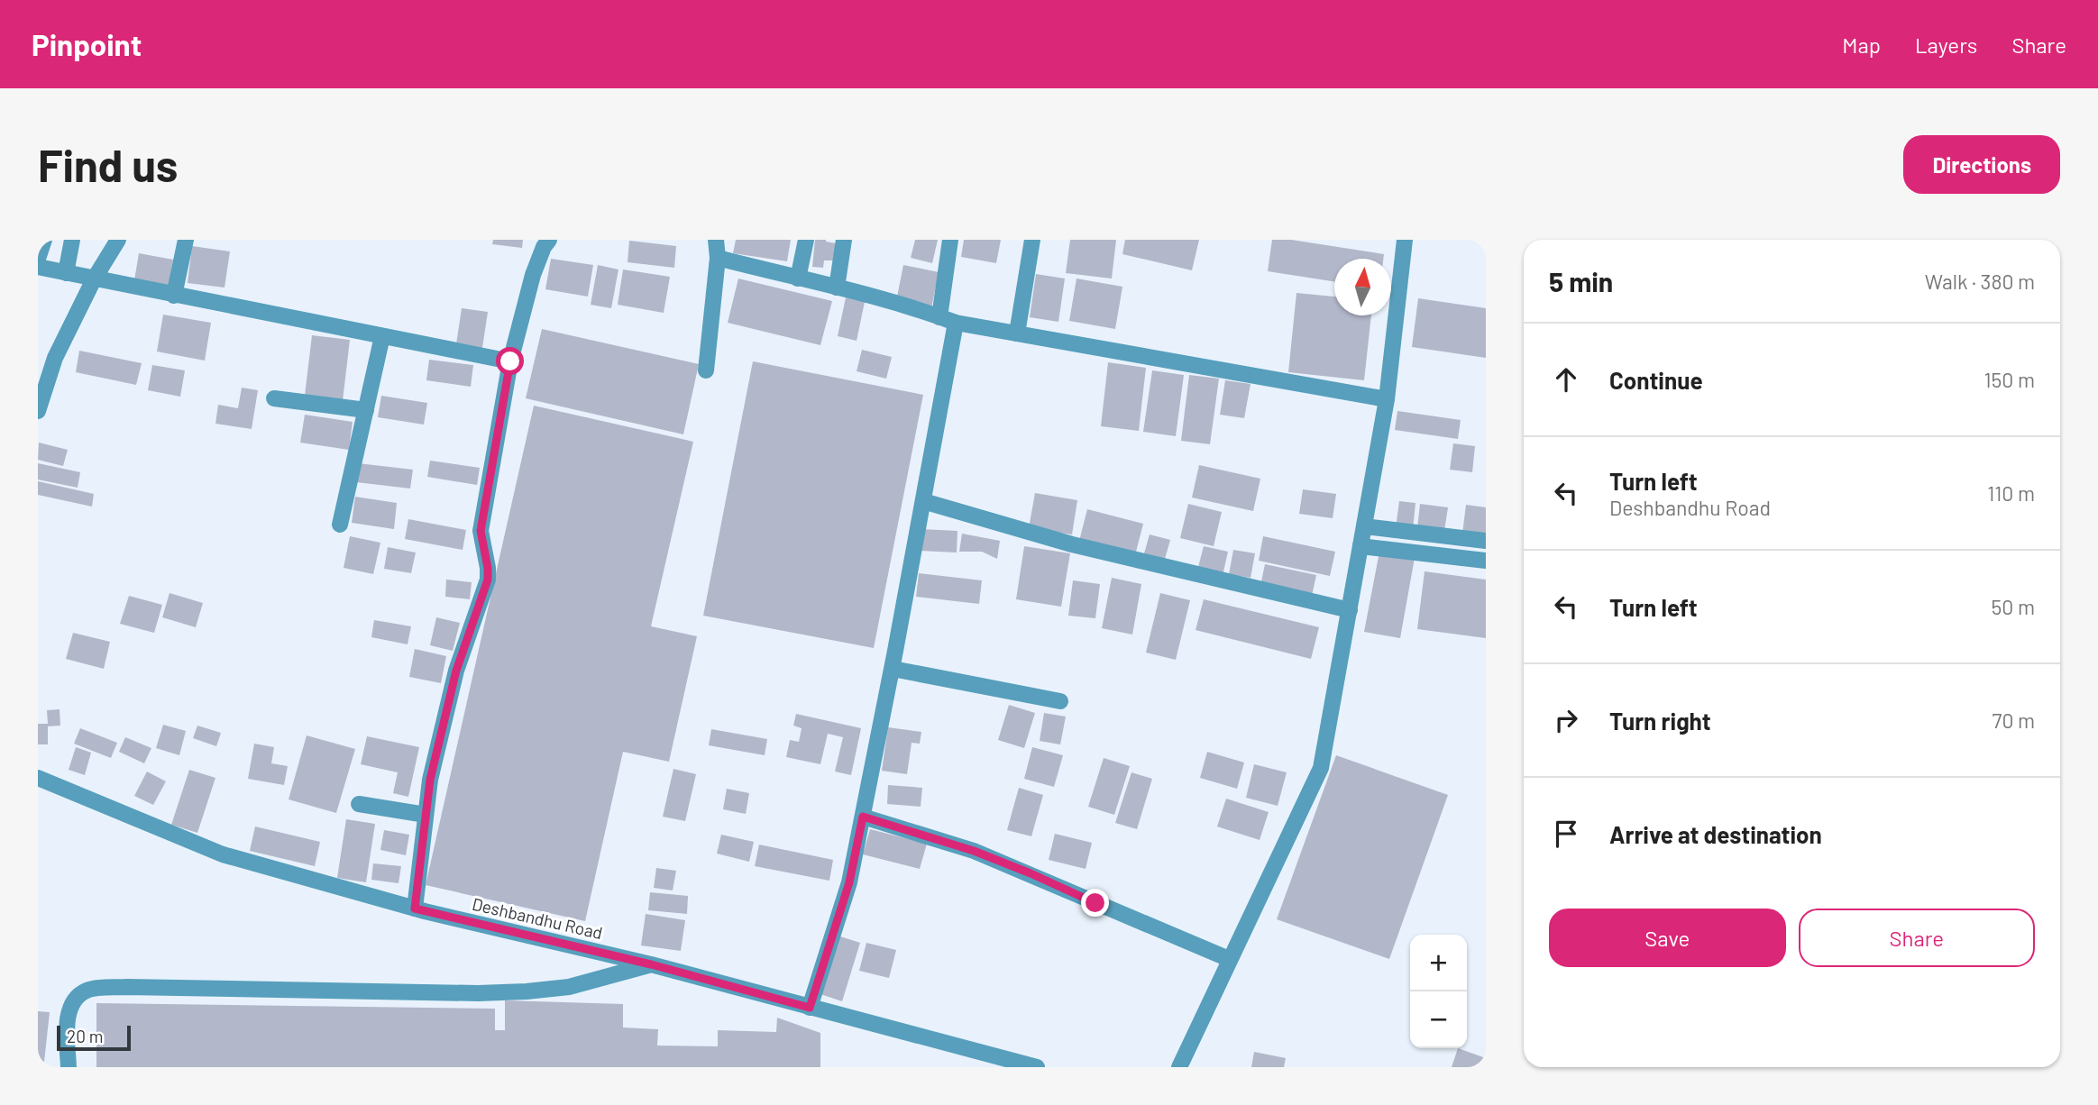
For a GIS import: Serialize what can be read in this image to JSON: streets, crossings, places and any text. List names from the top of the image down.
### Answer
{
  "streets": {
    "street": ["Deshbandhu Road"]
  },
  "scale_bar": "20 m",
  "north": "top",
  "page": {
    "header": "Pinpoint",
    "nav": ["Map", "Layers", "Share"],
    "buttons": [
      "Directions",
      ["Save", "Share"]
    ],
    "title": "Find us",
    "heading": ["5 min", "Walk · 380 m"],
    "list": [
      ["Continue", "150 m"],
      ["Turn left", "Deshbandhu Road", "110 m"],
      ["Turn left", "50 m"],
      ["Turn right", "70 m"],
      "Arrive at destination"
    ],
    "map_buttons": ["+", "−"],
    "scale": "20 m"
  }
}
